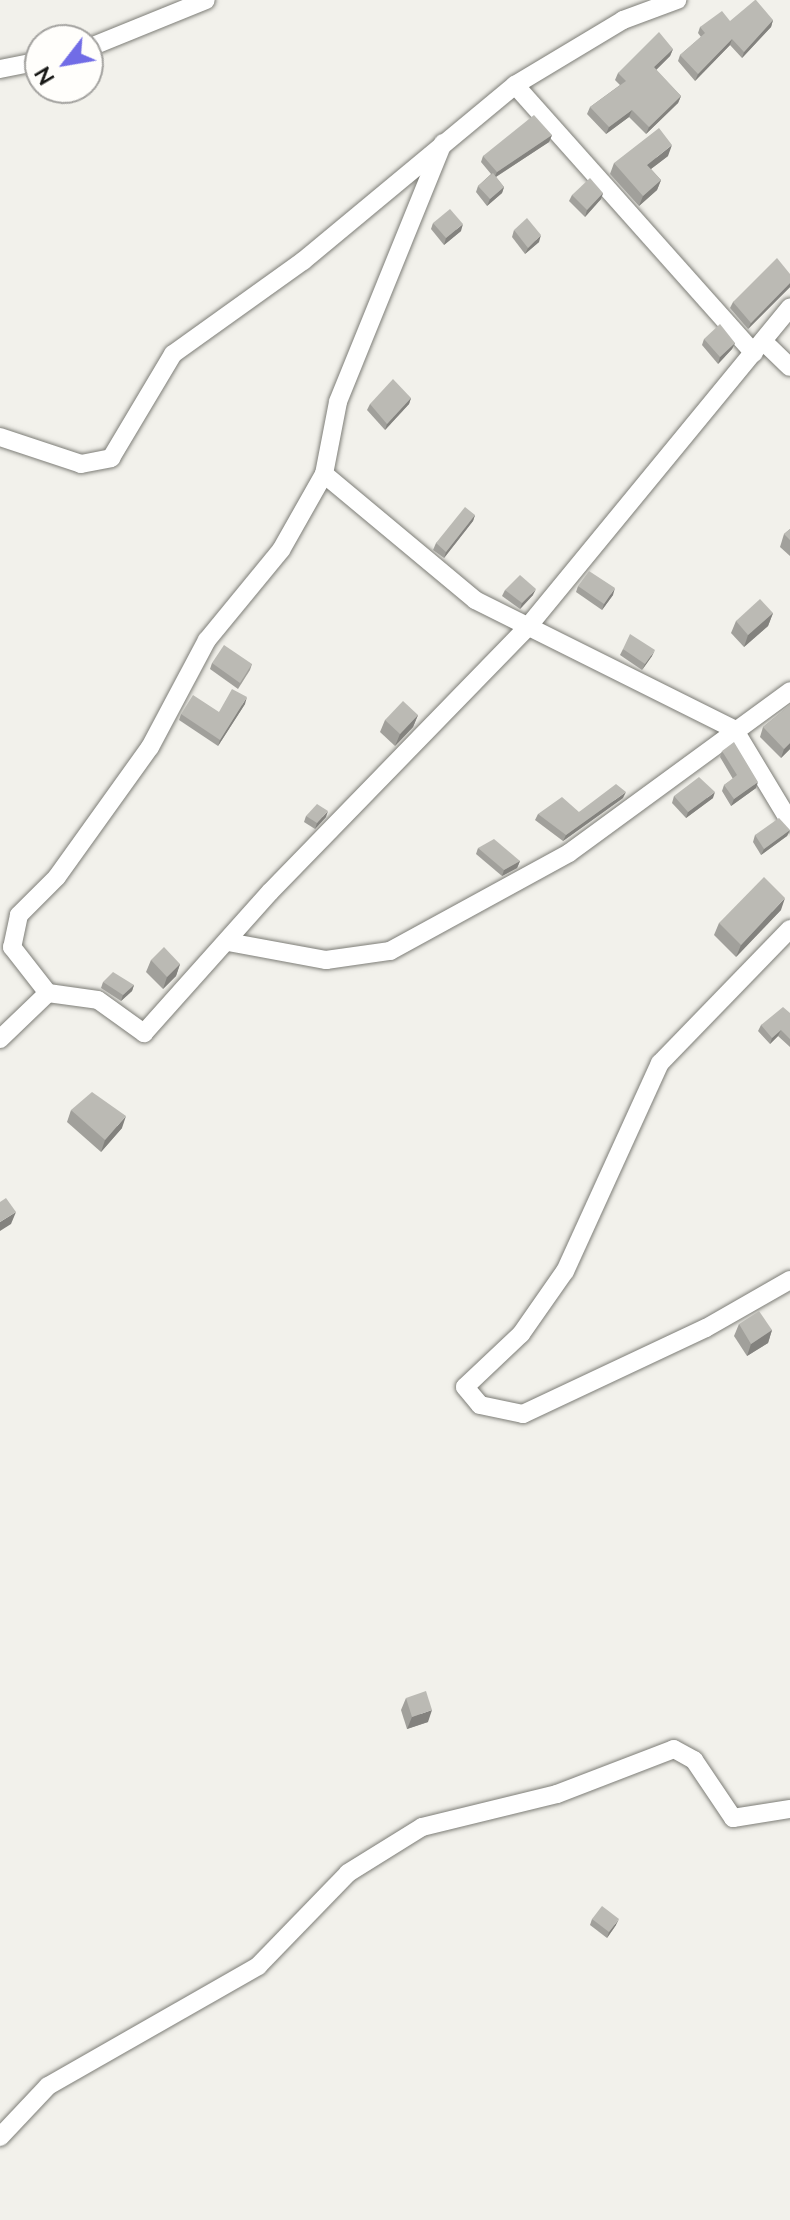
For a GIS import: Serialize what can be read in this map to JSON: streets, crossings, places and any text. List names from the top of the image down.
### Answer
{
  "north": "bottom left"
}
